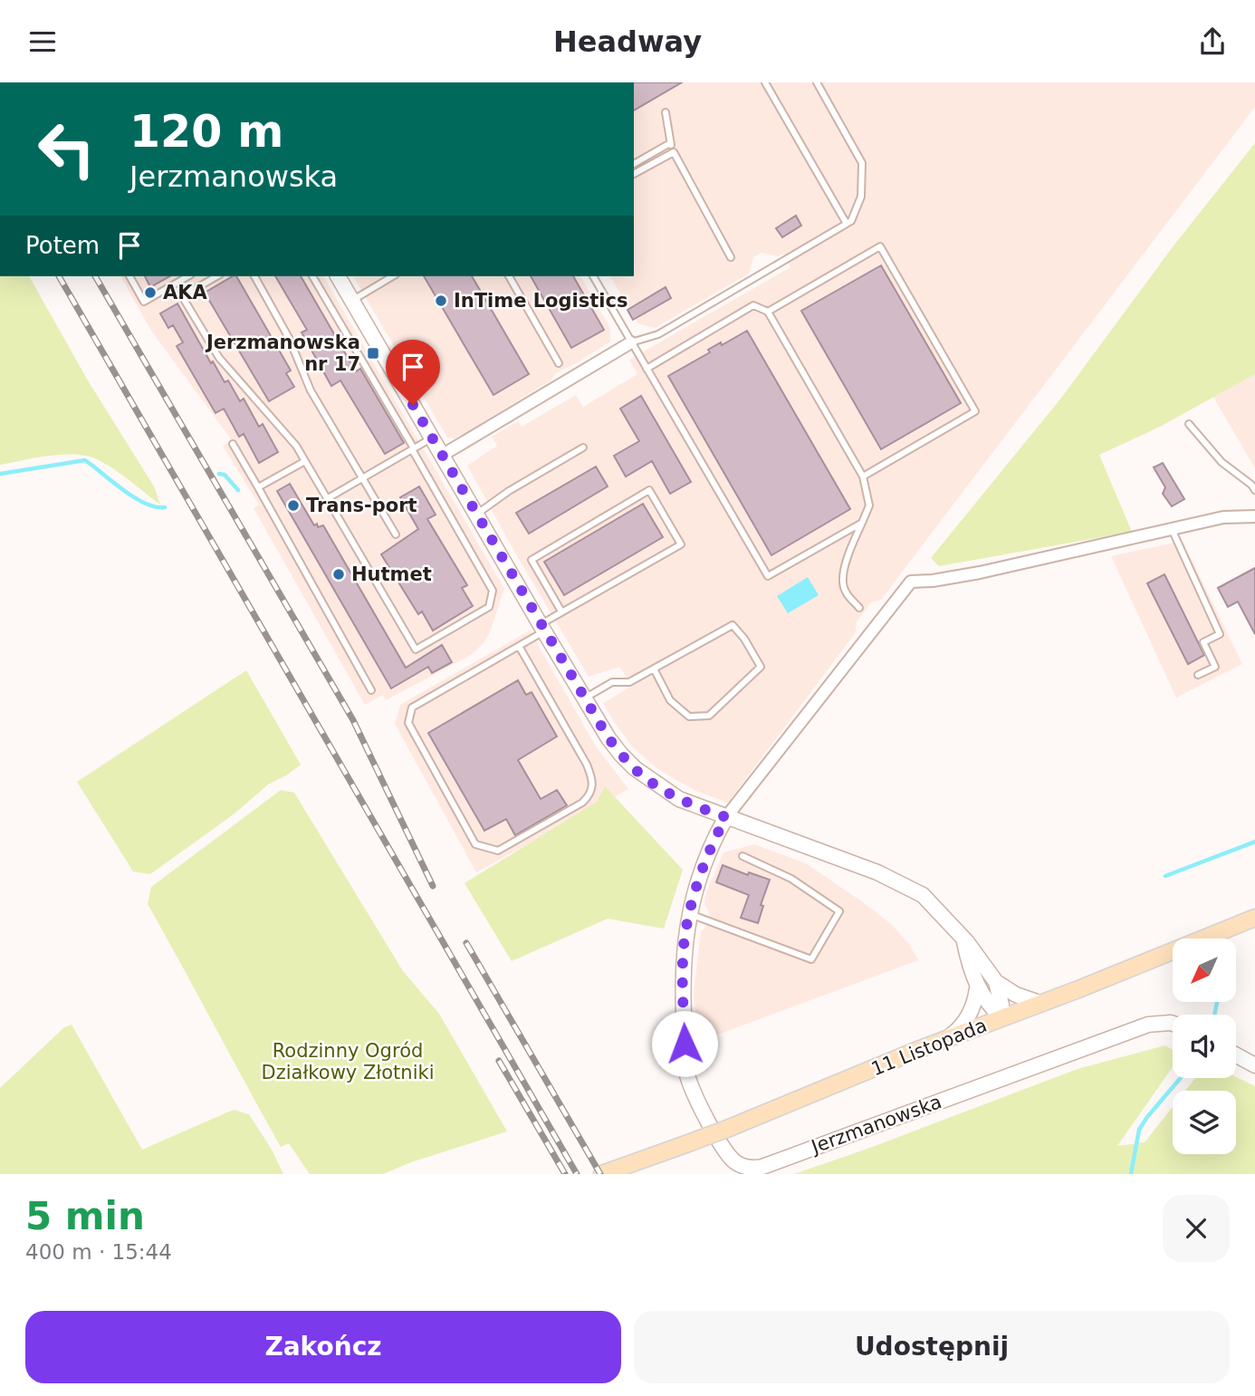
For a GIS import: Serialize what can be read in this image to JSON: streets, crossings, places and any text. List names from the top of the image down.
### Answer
{
  "streets": {
    "main road": ["11 Listopada"],
    "street": ["Jerzmanowska"]
  },
  "parks": ["Rodzinny Ogród Działkowy Złotniki"],
  "places": {
    "other": [
      "AKA",
      "InTime Logistics",
      "Trans-port",
      "Hutmet"
    ],
    "transit": ["Jerzmanowska nr 17"]
  },
  "north": "bottom left",
  "page": {
    "header": "Headway",
    "turn": ["120 m", "Jerzmanowska"],
    "then": "Potem",
    "heading": ["5 min", "400 m · 15:44"],
    "buttons": ["Zakończ", "Udostępnij"]
  }
}
